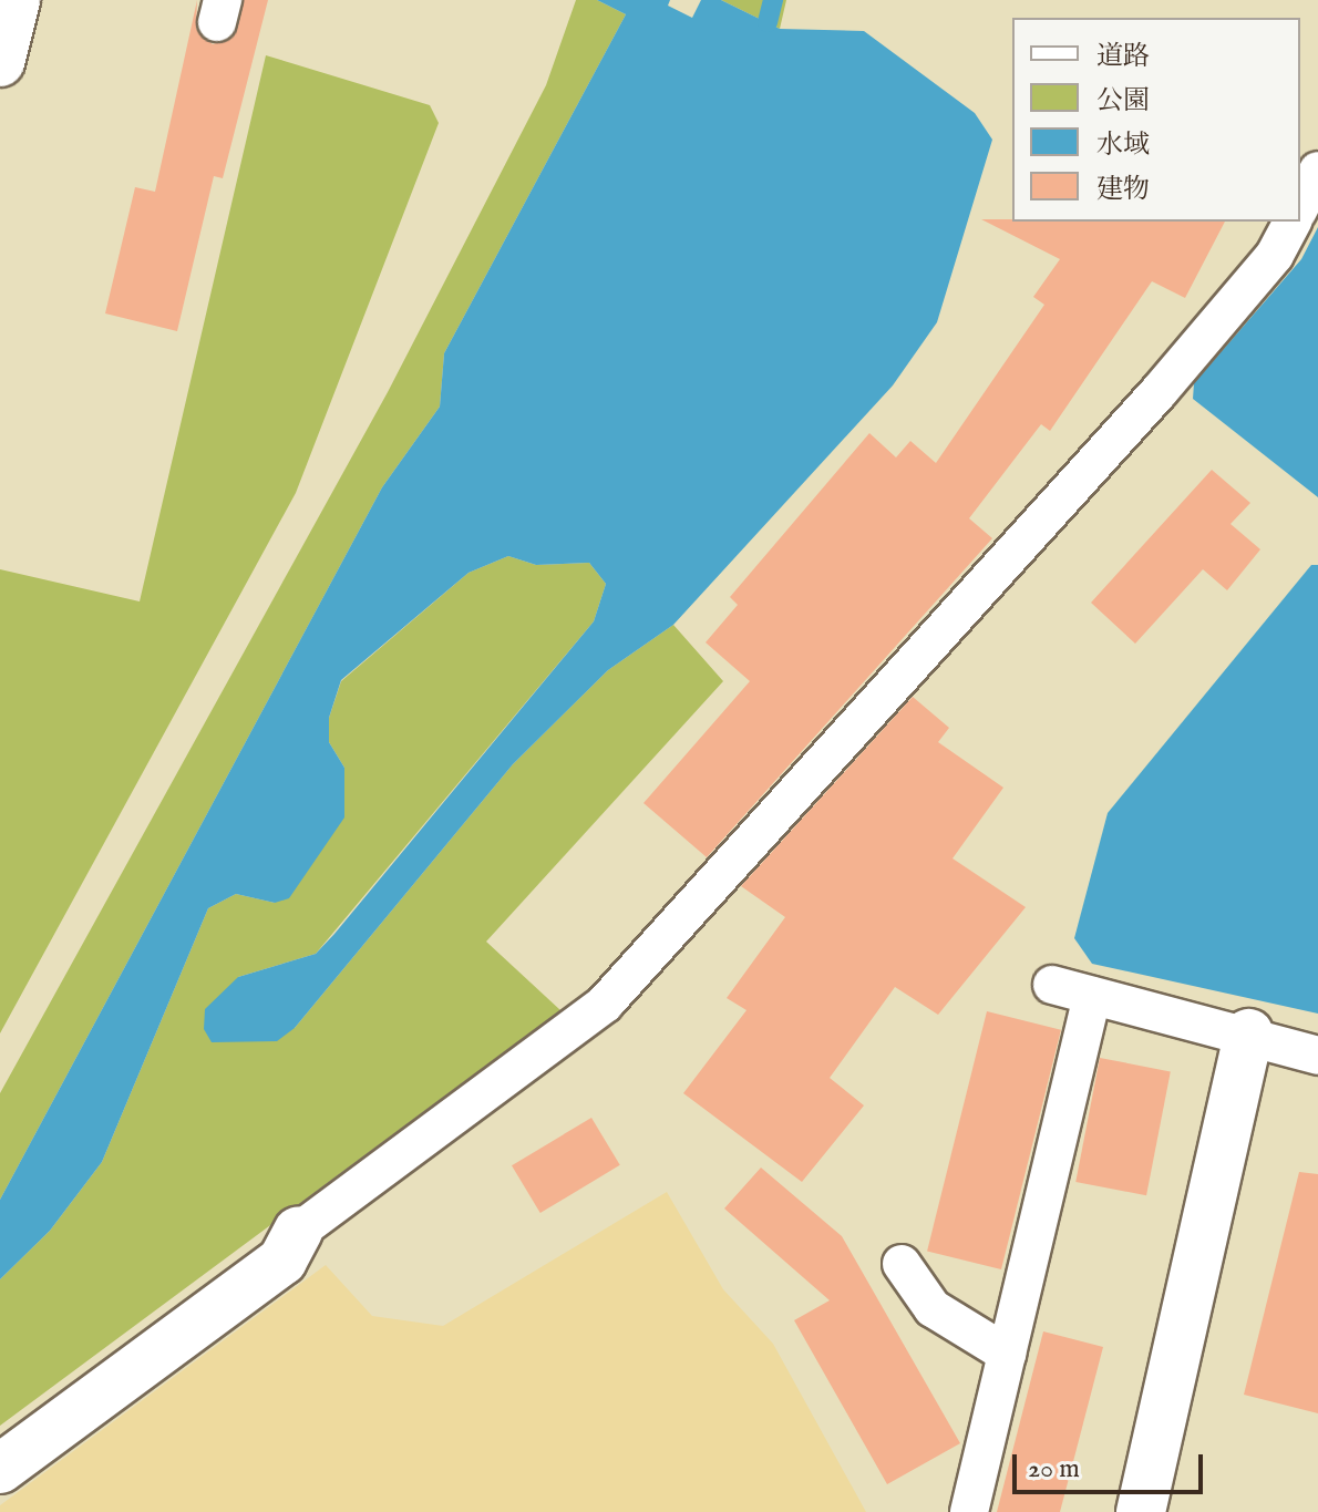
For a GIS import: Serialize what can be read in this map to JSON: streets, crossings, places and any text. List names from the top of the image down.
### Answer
{
  "legend": [
    "道路",
    "公園",
    "水域",
    "建物"
  ],
  "scale_bar": "20 m"
}
